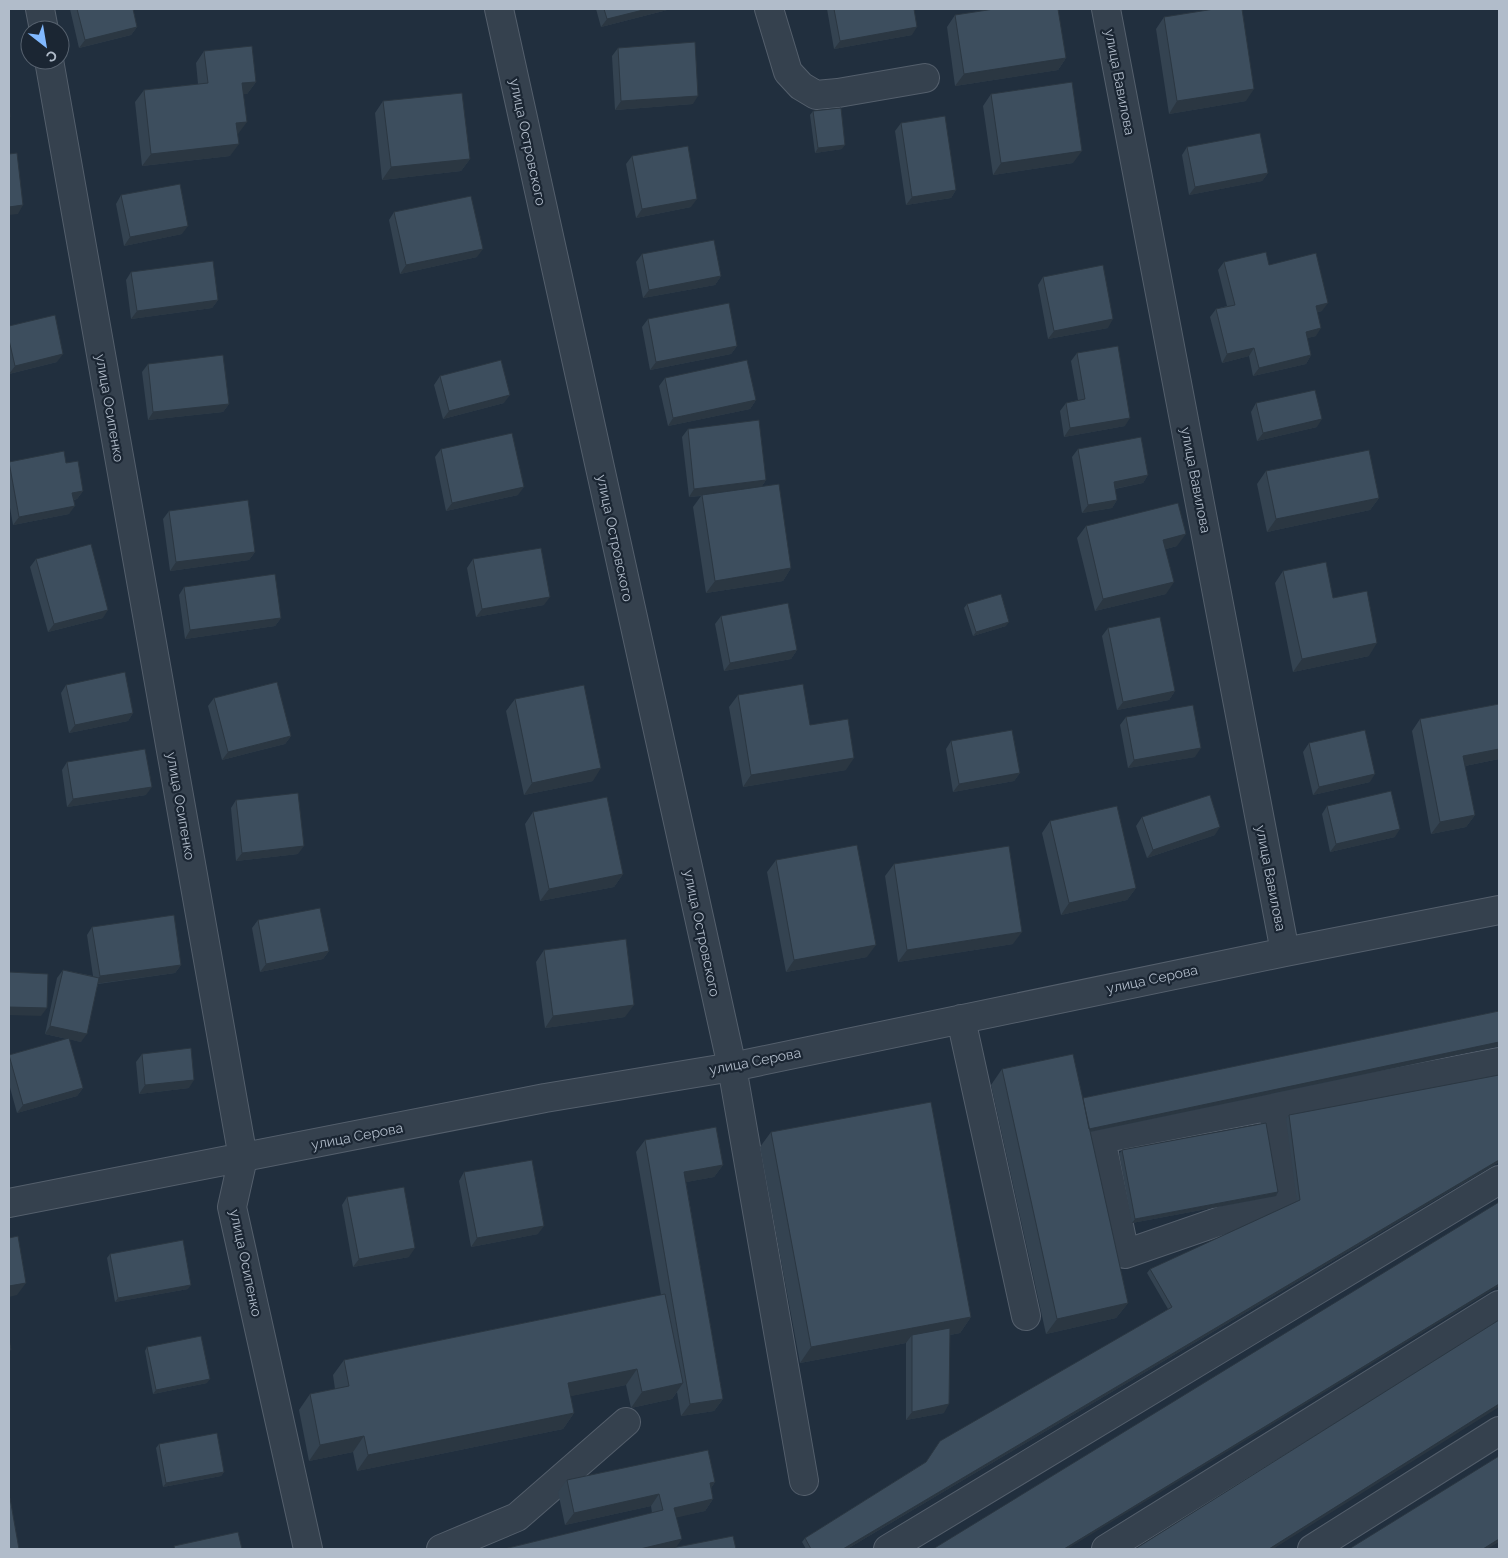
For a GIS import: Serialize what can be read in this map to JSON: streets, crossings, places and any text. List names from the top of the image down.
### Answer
{
  "streets": {
    "street": [
      "улица Вавилова",
      "улица Островского",
      "улица Осипенко",
      "улица Серова"
    ]
  },
  "crossings": [
    ["улица Вавилова", "улица Серова"],
    ["улица Островского", "улица Серова"],
    ["улица Осипенко", "улица Серова"]
  ],
  "north": "bottom right"
}
